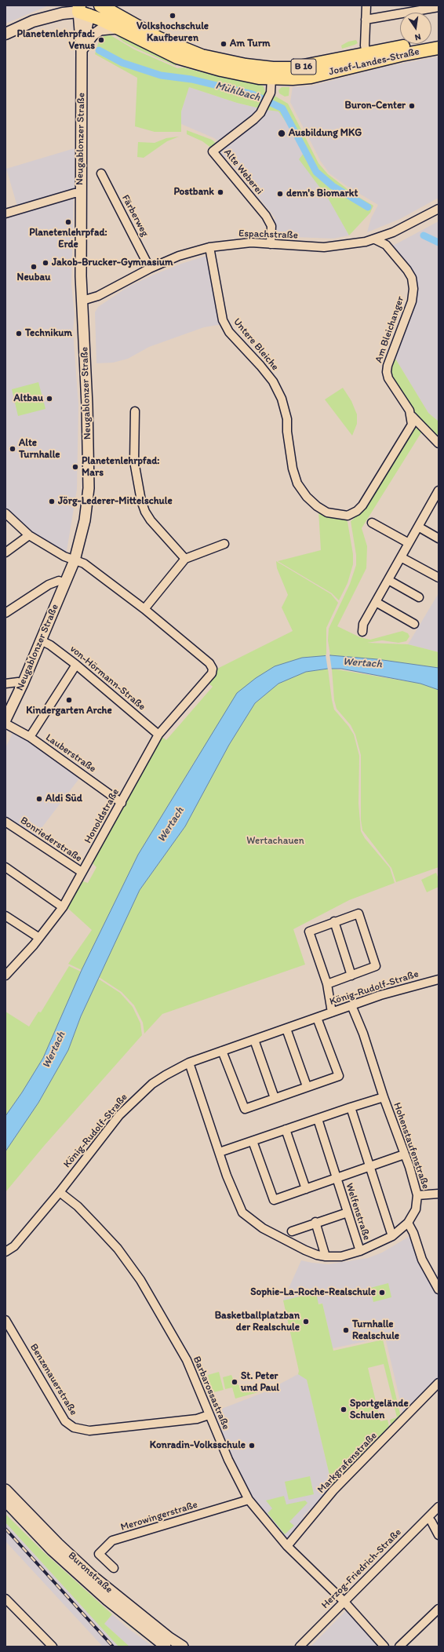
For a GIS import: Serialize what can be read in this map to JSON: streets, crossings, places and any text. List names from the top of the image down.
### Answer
{
  "streets": {
    "main road": ["Josef-Landes-Straße", "B 16"],
    "street": [
      "Neugablonzer Straße",
      "Alte Weberei",
      "Färberweg",
      "Espachstraße",
      "Am Bleichanger",
      "Untere Bleiche",
      "von-Hörmann-Straße",
      "Lauberstraße",
      "Honoldstraße",
      "Bonriederstraße",
      "König-Rudolf-Straße",
      "Hohenstaufenstraße",
      "Welfenstraße",
      "Benzenauerstraße",
      "Barbarossastraße",
      "Markgrafenstraße",
      "Merowingerstraße",
      "Herzog-Friedrich-Straße",
      "Buronstraße"
    ]
  },
  "crossings": [
    ["Josef-Landes-Straße", "Neugablonzer Straße"],
    ["Josef-Landes-Straße", "Alte Weberei"],
    ["Neugablonzer Straße", "Espachstraße"],
    ["Neugablonzer Straße", "von-Hörmann-Straße"],
    ["Alte Weberei", "Espachstraße"],
    ["Färberweg", "Espachstraße"],
    ["Espachstraße", "Am Bleichanger"],
    ["Espachstraße", "Untere Bleiche"],
    ["Am Bleichanger", "Untere Bleiche"],
    ["von-Hörmann-Straße", "Honoldstraße"],
    ["Lauberstraße", "Honoldstraße"],
    ["Honoldstraße", "Bonriederstraße"],
    ["König-Rudolf-Straße", "Hohenstaufenstraße"],
    ["König-Rudolf-Straße", "Barbarossastraße"],
    ["Hohenstaufenstraße", "Welfenstraße"],
    ["Benzenauerstraße", "Barbarossastraße"],
    ["Barbarossastraße", "Markgrafenstraße"],
    ["Barbarossastraße", "Merowingerstraße"],
    ["Barbarossastraße", "Herzog-Friedrich-Straße"]
  ],
  "water": ["Mühlbach", "Wertach"],
  "parks": ["Wertachauen"],
  "places": [
    "Volkshochschule Kaufbeuren",
    "Planetenlehrpfad: Venus",
    "Am Turm",
    "Buron-Center",
    "Ausbildung MKG",
    "Postbank",
    "denn's Biomarkt",
    "Planetenlehrpfad: Erde",
    "Jakob-Brucker-Gymnasium",
    "Neubau",
    "Technikum",
    "Altbau",
    "Alte Turnhalle",
    "Planetenlehrpfad: Mars",
    "Jörg-Lederer-Mittelschule",
    "Kindergarten Arche",
    "Aldi Süd",
    "Sophie-La-Roche-Realschule",
    "Basketballplatzban der Realschule",
    "Turnhalle Realschule",
    "St. Peter und Paul",
    "Sportgelände Schulen",
    "Konradin-Volksschule"
  ],
  "north": "bottom"
}
